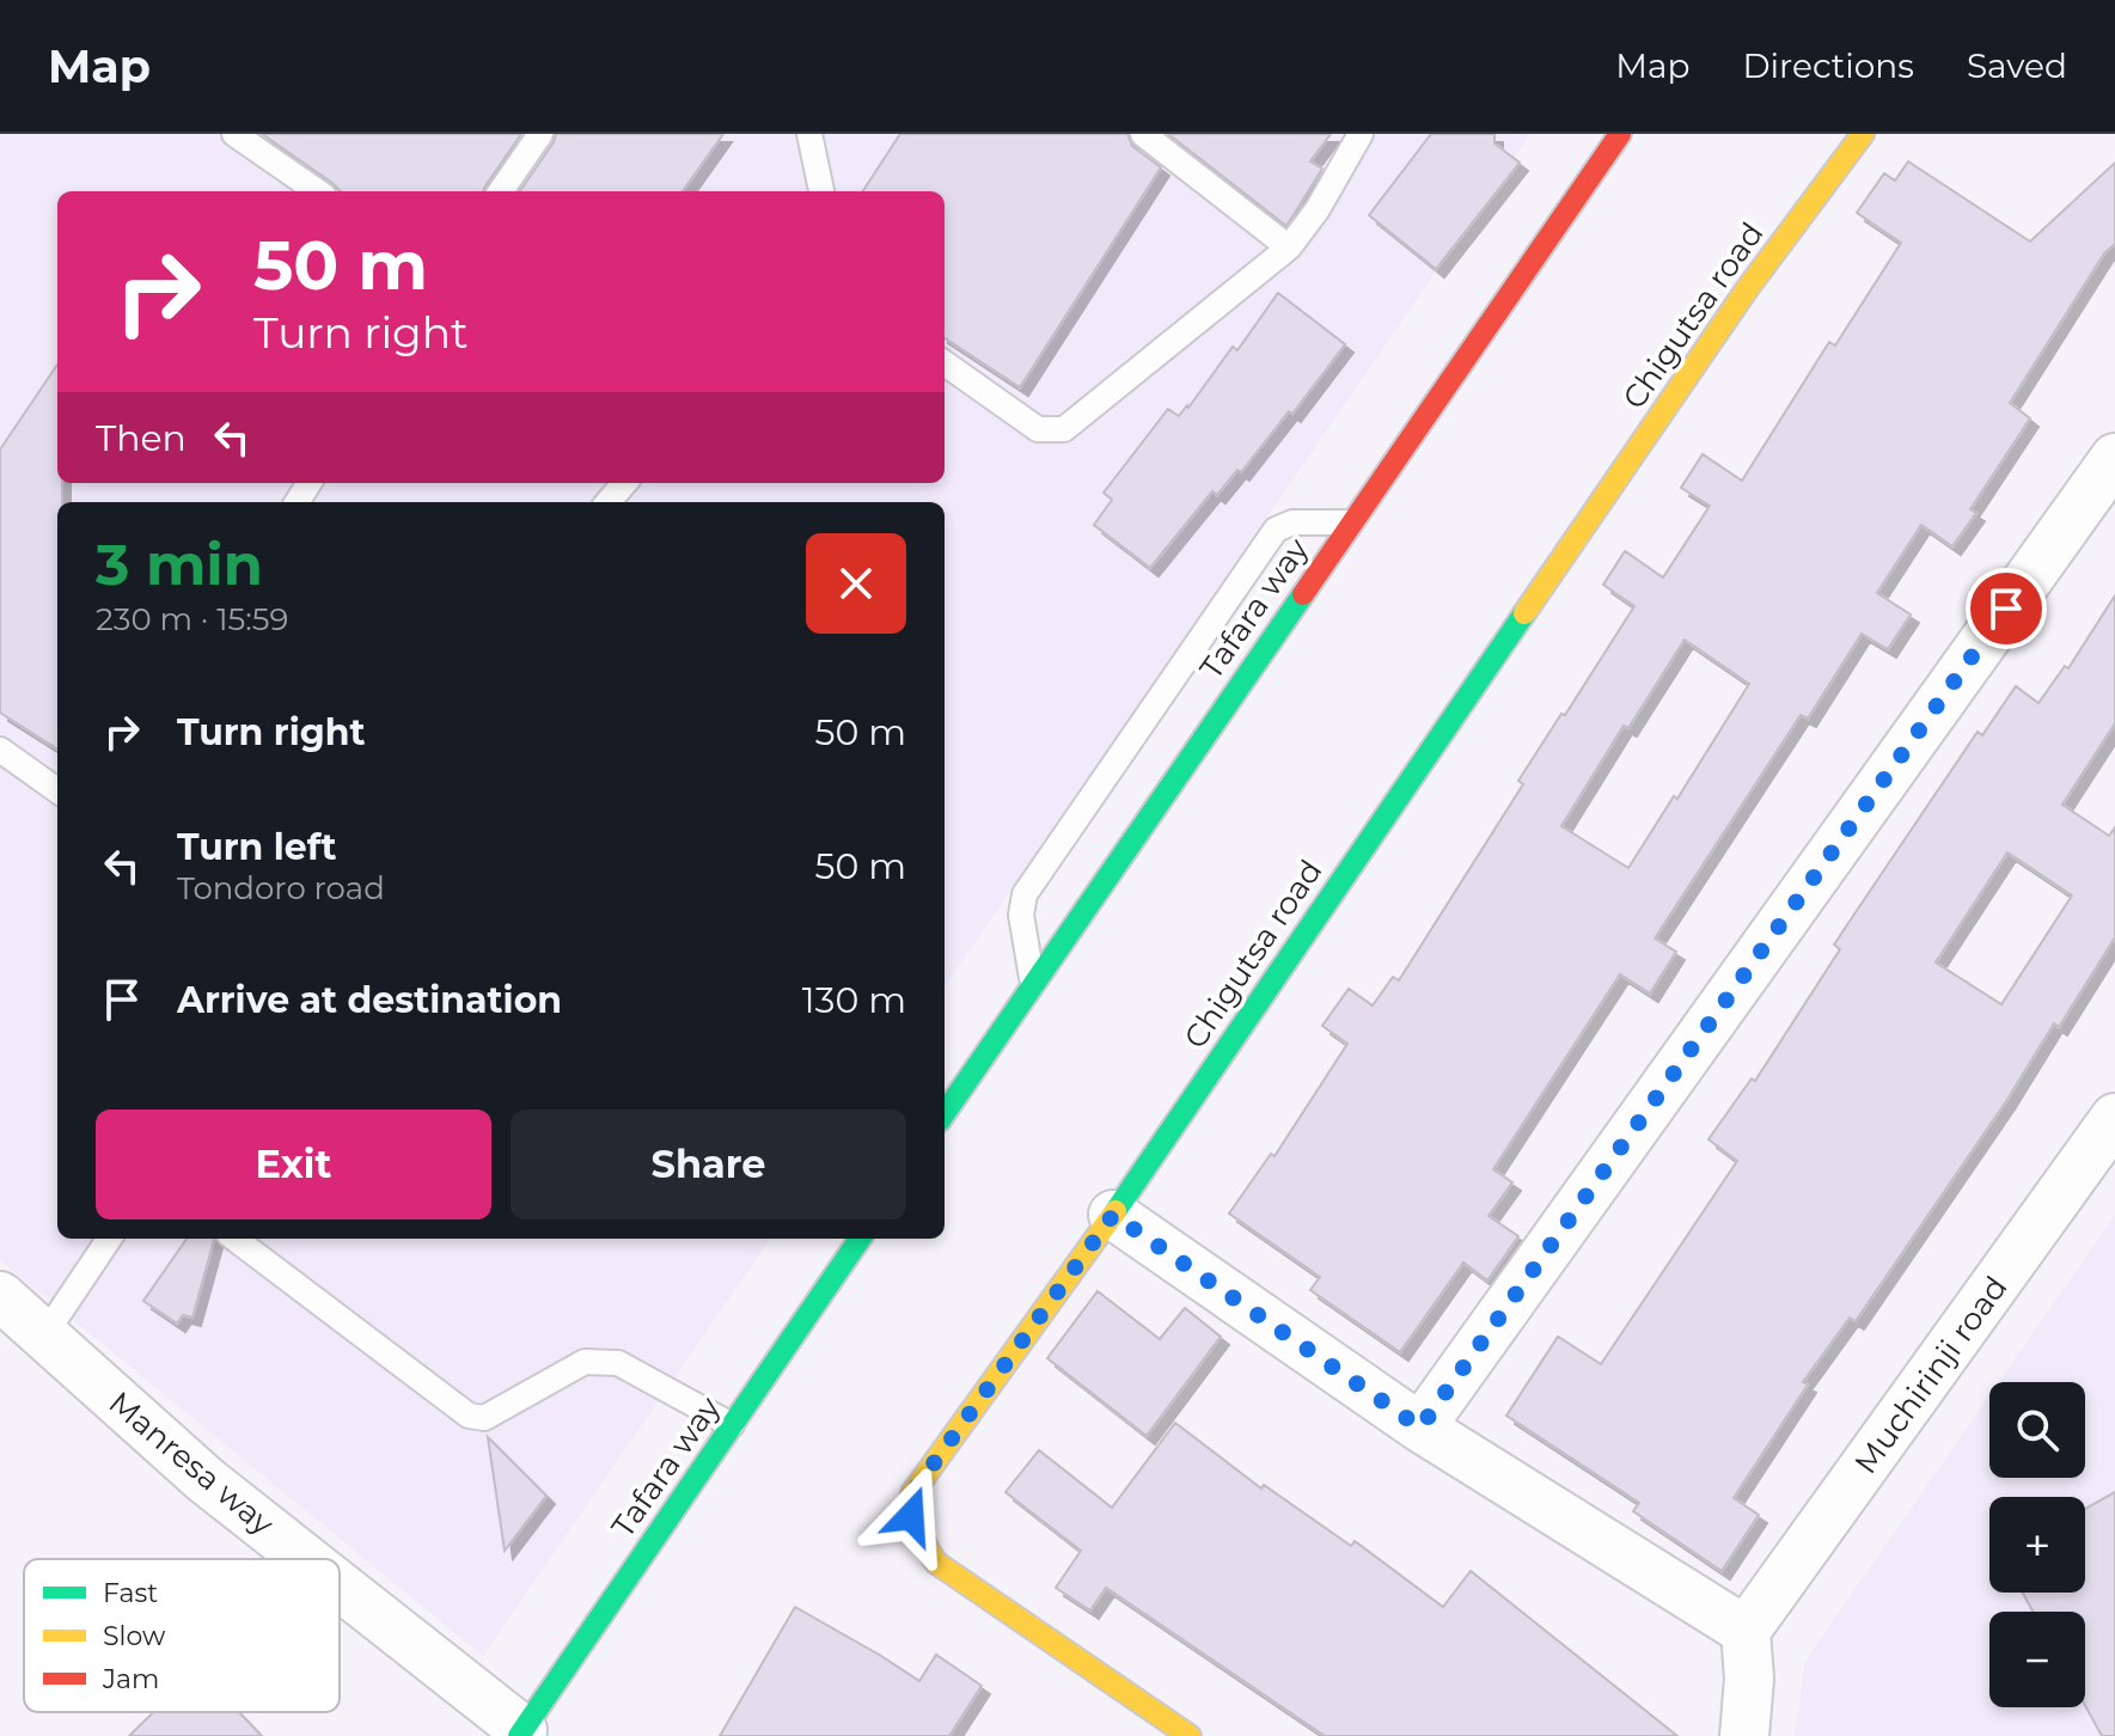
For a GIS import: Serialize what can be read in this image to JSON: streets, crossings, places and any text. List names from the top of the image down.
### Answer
{
  "streets": {
    "street": [
      "Chigutsa road",
      "Tafara way",
      "Muchirinji road",
      "Manresa way"
    ]
  },
  "crossings": [
    ["Tafara way", "Manresa way"]
  ],
  "legend": ["Fast", "Slow", "Jam"],
  "page": {
    "header": "Map",
    "nav": ["Map", "Directions", "Saved"],
    "turn": ["50 m", "Turn right"],
    "then": "Then",
    "heading": ["3 min", "230 m · 15:59"],
    "list": [
      {
        "name": "Turn right",
        "value": "50 m"
      },
      {
        "name": "Turn left",
        "note": "Tondoro road",
        "value": "50 m"
      },
      {
        "name": "Arrive at destination",
        "value": "130 m"
      }
    ],
    "buttons": ["Exit", "Share"],
    "map_buttons": ["+", "−"]
  }
}
